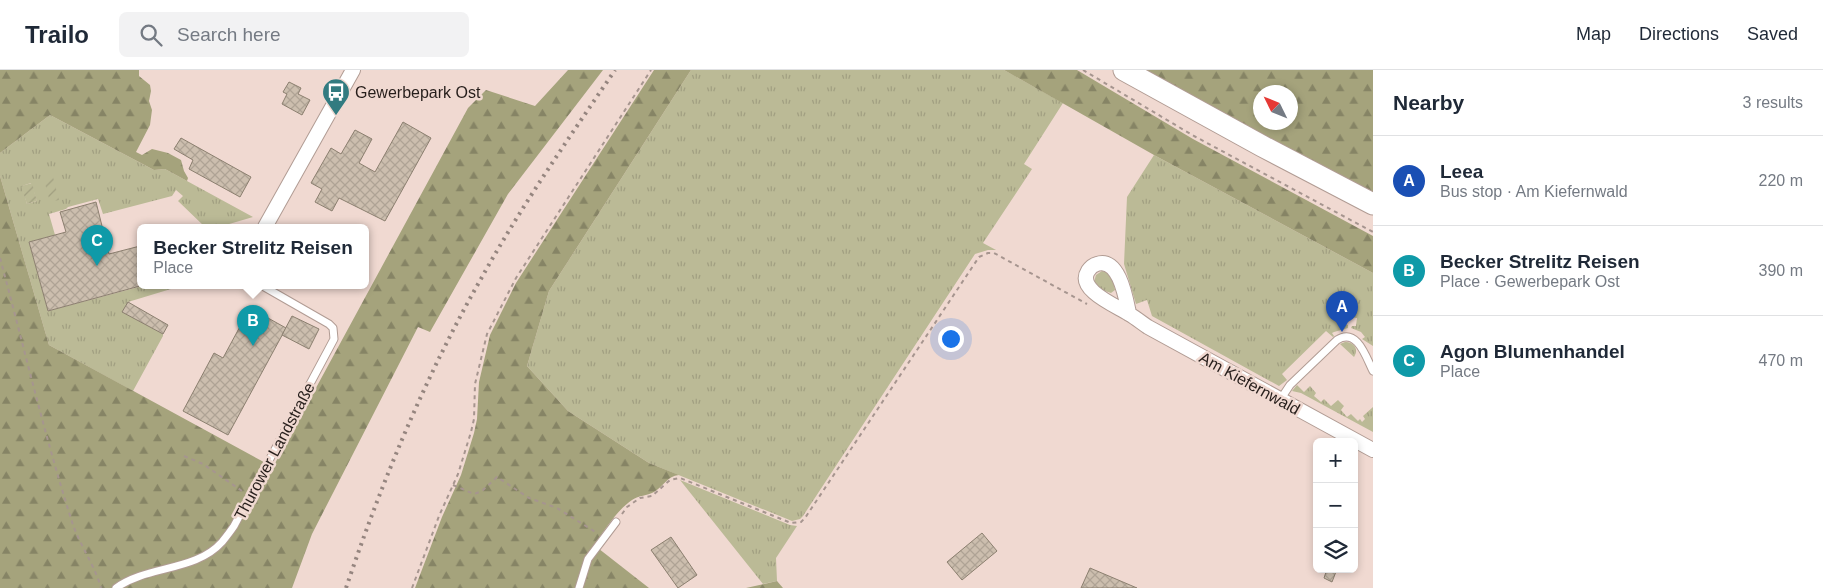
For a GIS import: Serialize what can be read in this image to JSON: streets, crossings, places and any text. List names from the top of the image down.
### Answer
{
  "streets": {
    "street": ["Am Kiefernwald"],
    "lane": ["Thurower Landstraße"]
  },
  "places": {
    "bus stop": ["Gewerbepark Ost"]
  },
  "north": "top left",
  "page": {
    "header": "Trailo",
    "search": "Search here",
    "nav": ["Map", "Directions", "Saved"],
    "heading": ["Nearby", "3 results"],
    "list": [
      {
        "mark": "A",
        "name": "Leea",
        "note": "Bus stop · Am Kiefernwald",
        "value": "220 m"
      },
      {
        "mark": "B",
        "name": "Becker Strelitz Reisen",
        "note": "Place · Gewerbepark Ost",
        "value": "390 m"
      },
      {
        "mark": "C",
        "name": "Agon Blumenhandel",
        "note": "Place",
        "value": "470 m"
      }
    ],
    "popup": ["Becker Strelitz Reisen", "Place"],
    "pins": ["C", "A", "B"],
    "map_buttons": ["+", "−"]
  }
}
